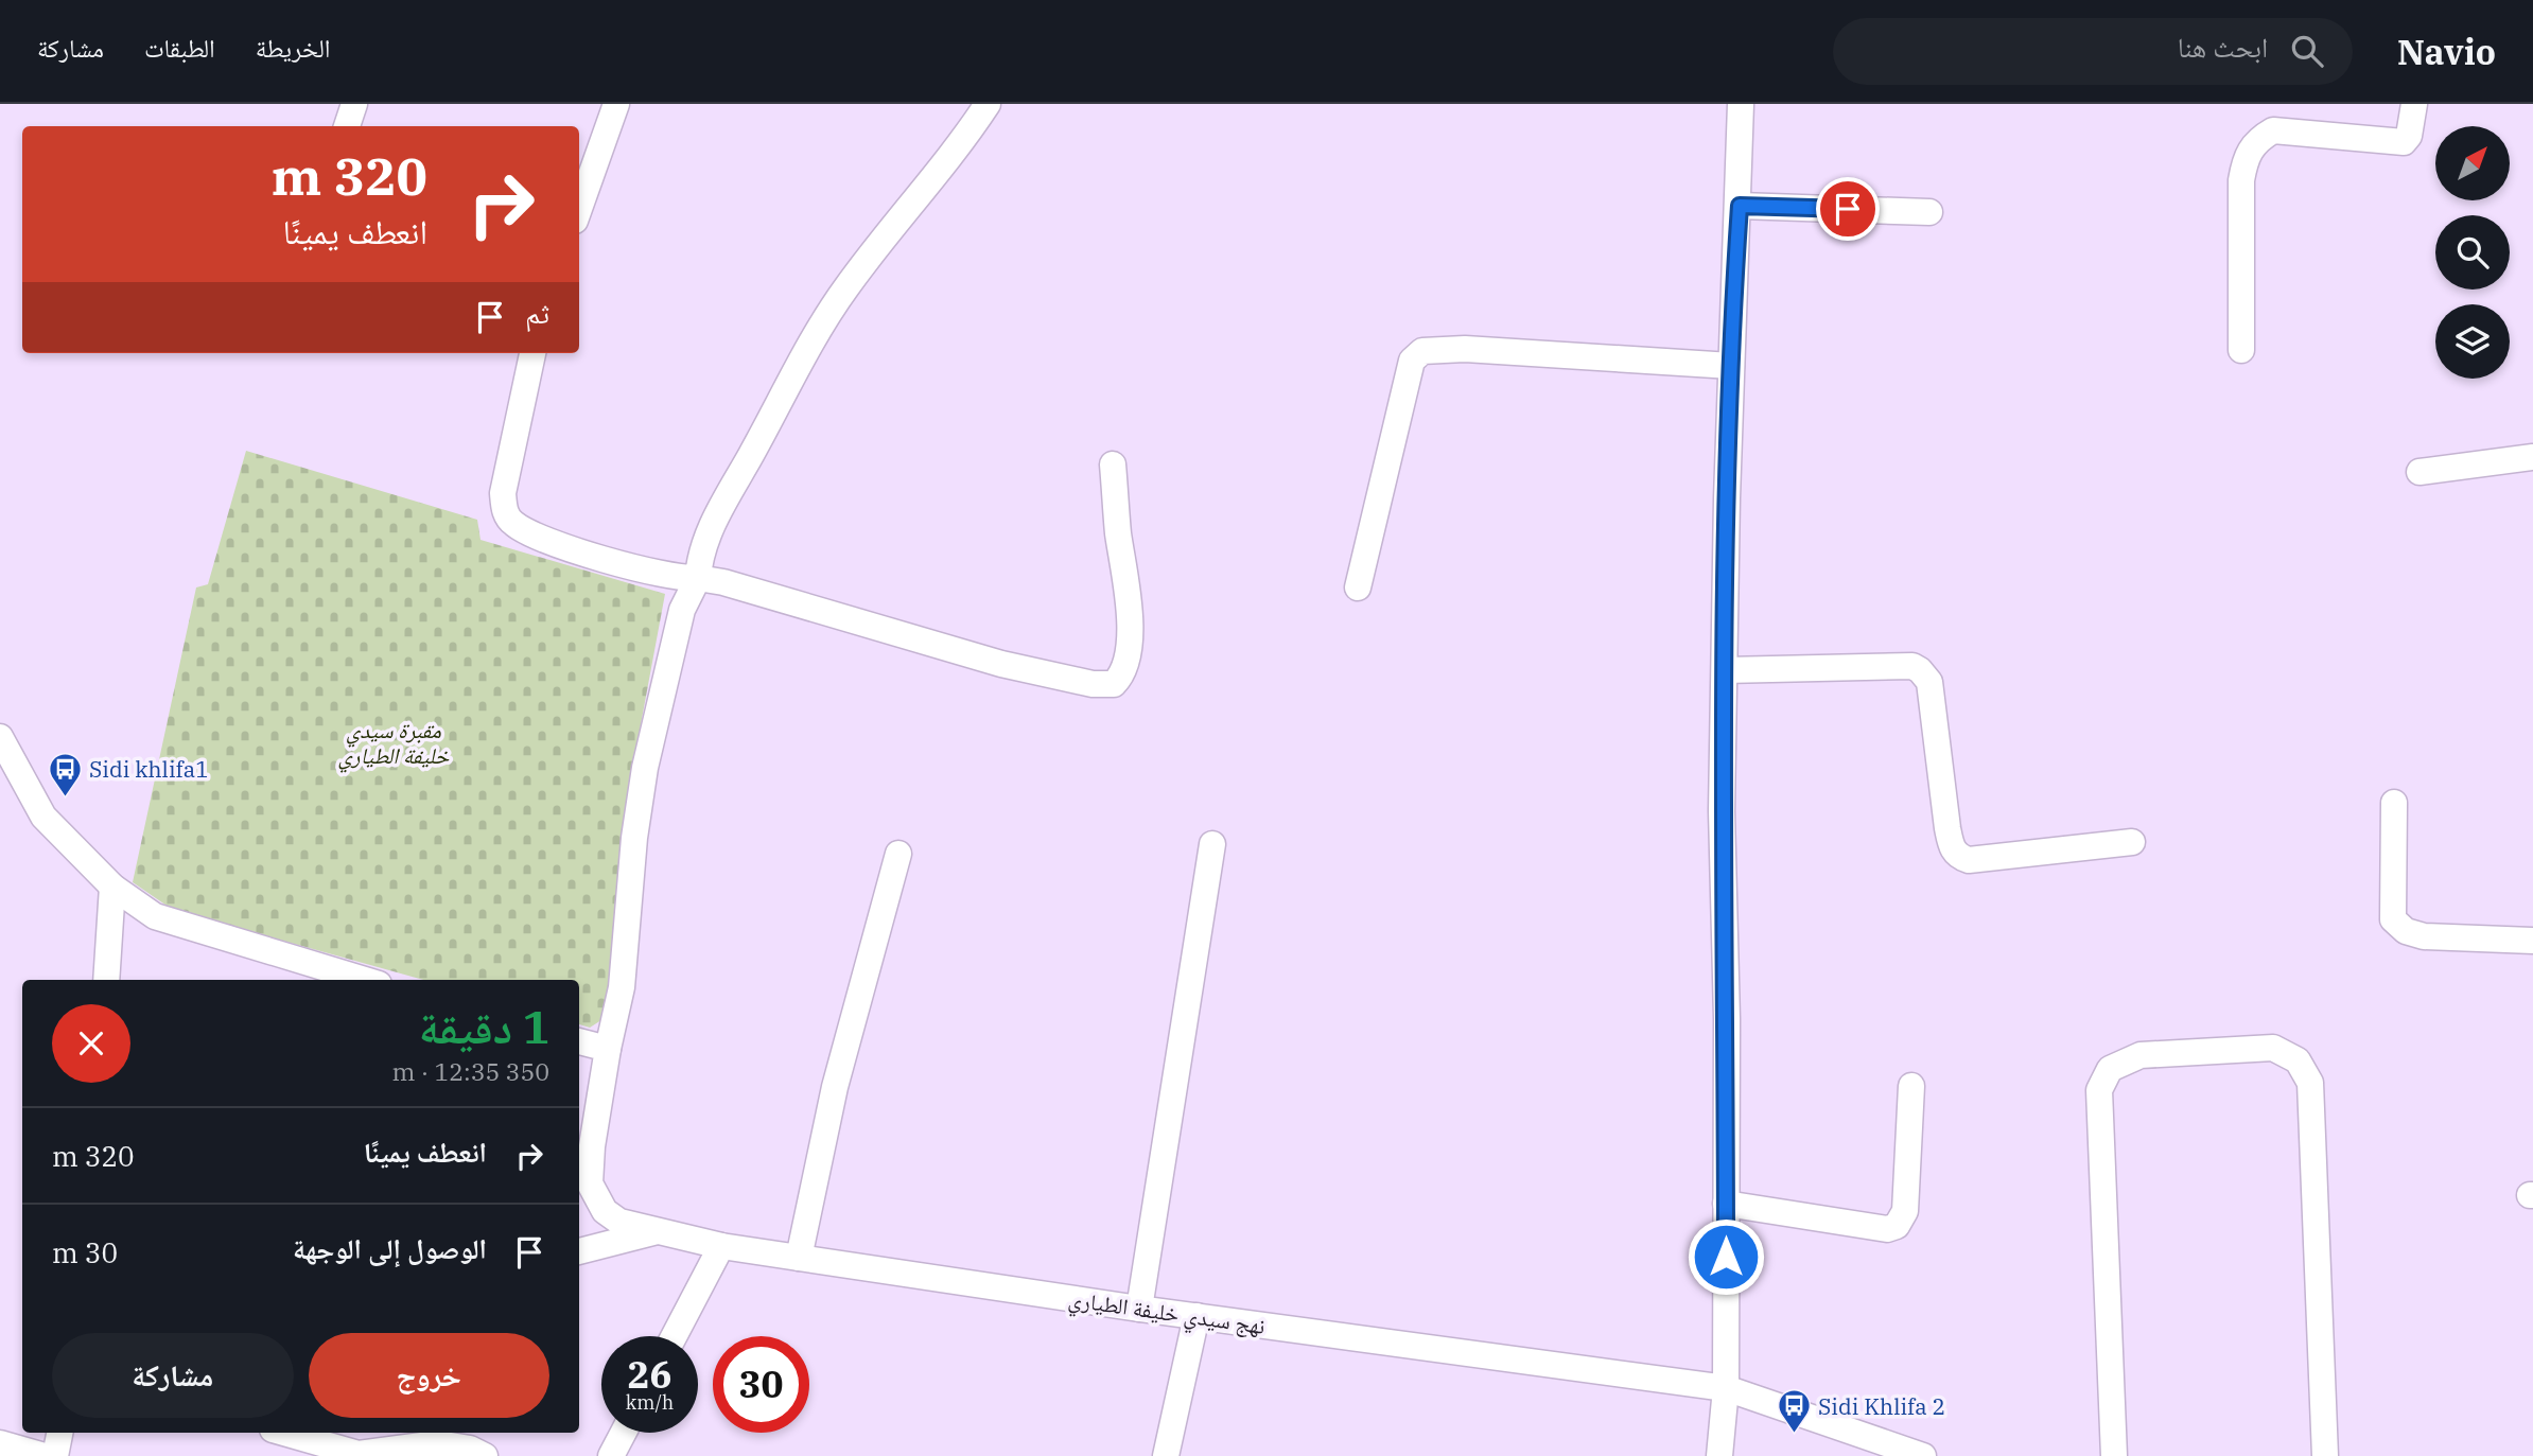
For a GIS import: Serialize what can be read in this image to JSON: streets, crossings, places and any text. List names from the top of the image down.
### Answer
{
  "streets": {
    "street": ["نهج سيدي خليفة الطياري"]
  },
  "parks": ["مقبرة سيدي خليفة الطياري"],
  "places": {
    "bus stop": ["Sidi khlifa1", "Sidi Khlifa 2"]
  },
  "north": "top right",
  "page": {
    "header": "Navio",
    "search": "ابحث هنا",
    "nav": ["الخريطة", "الطبقات", "مشاركة"],
    "turn": ["320 m", "انعطف يمينًا"],
    "then": "ثم",
    "heading": ["1 دقيقة", "350 m · 12:35"],
    "list": [
      {
        "name": "انعطف يمينًا",
        "value": "320 m"
      },
      {
        "name": "الوصول إلى الوجهة",
        "value": "30 m"
      }
    ],
    "buttons": ["خروج", "مشاركة"],
    "speed": "26 km/h",
    "limit": "30"
  }
}
